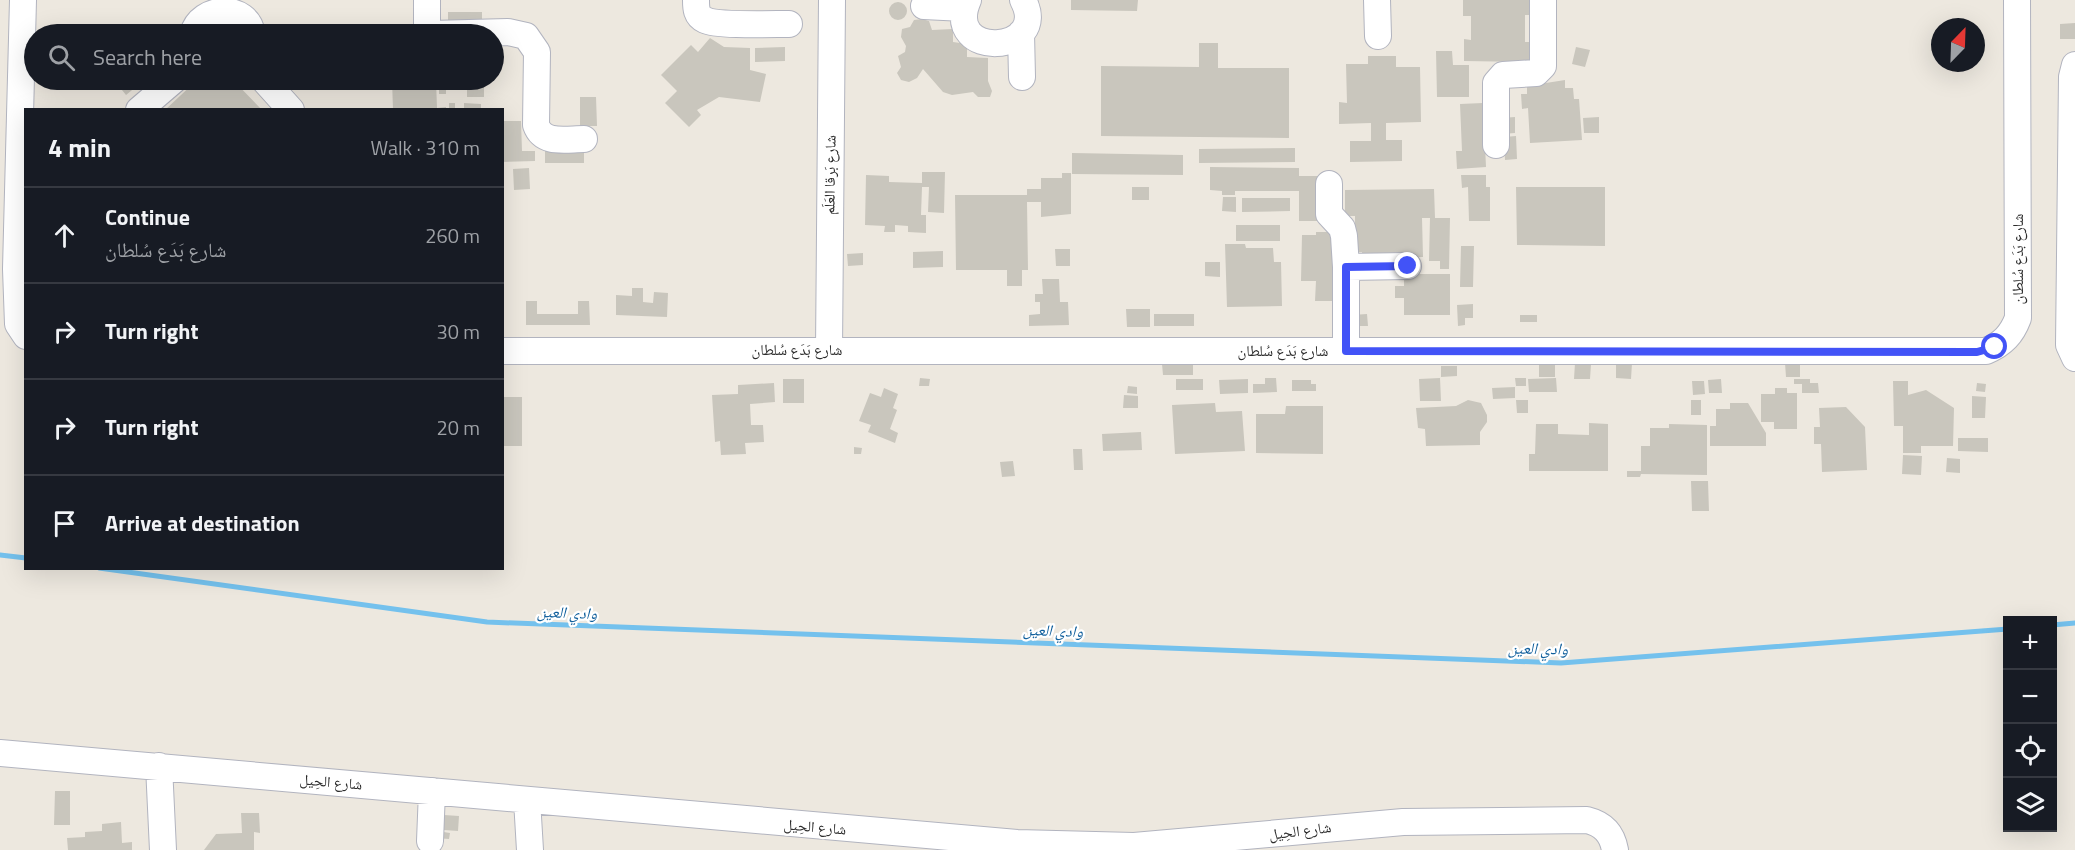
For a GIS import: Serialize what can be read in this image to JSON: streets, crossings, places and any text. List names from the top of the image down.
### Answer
{
  "streets": {
    "street": ["شارع بَرقا العَلَم", "شارع بَدَع سُلطان", "شارع الحِيل"]
  },
  "crossings": [
    ["شارع بَرقا العَلَم", "شارع بَدَع سُلطان"]
  ],
  "water": ["وادي العين"],
  "north": "top right",
  "page": {
    "search": "Search here",
    "heading": ["4 min", "Walk · 310 m"],
    "list": [
      ["Continue", "شارع بَدَع سُلطان", "260 m"],
      ["Turn right", "30 m"],
      ["Turn right", "20 m"],
      "Arrive at destination"
    ],
    "map_buttons": ["+", "−"]
  }
}
